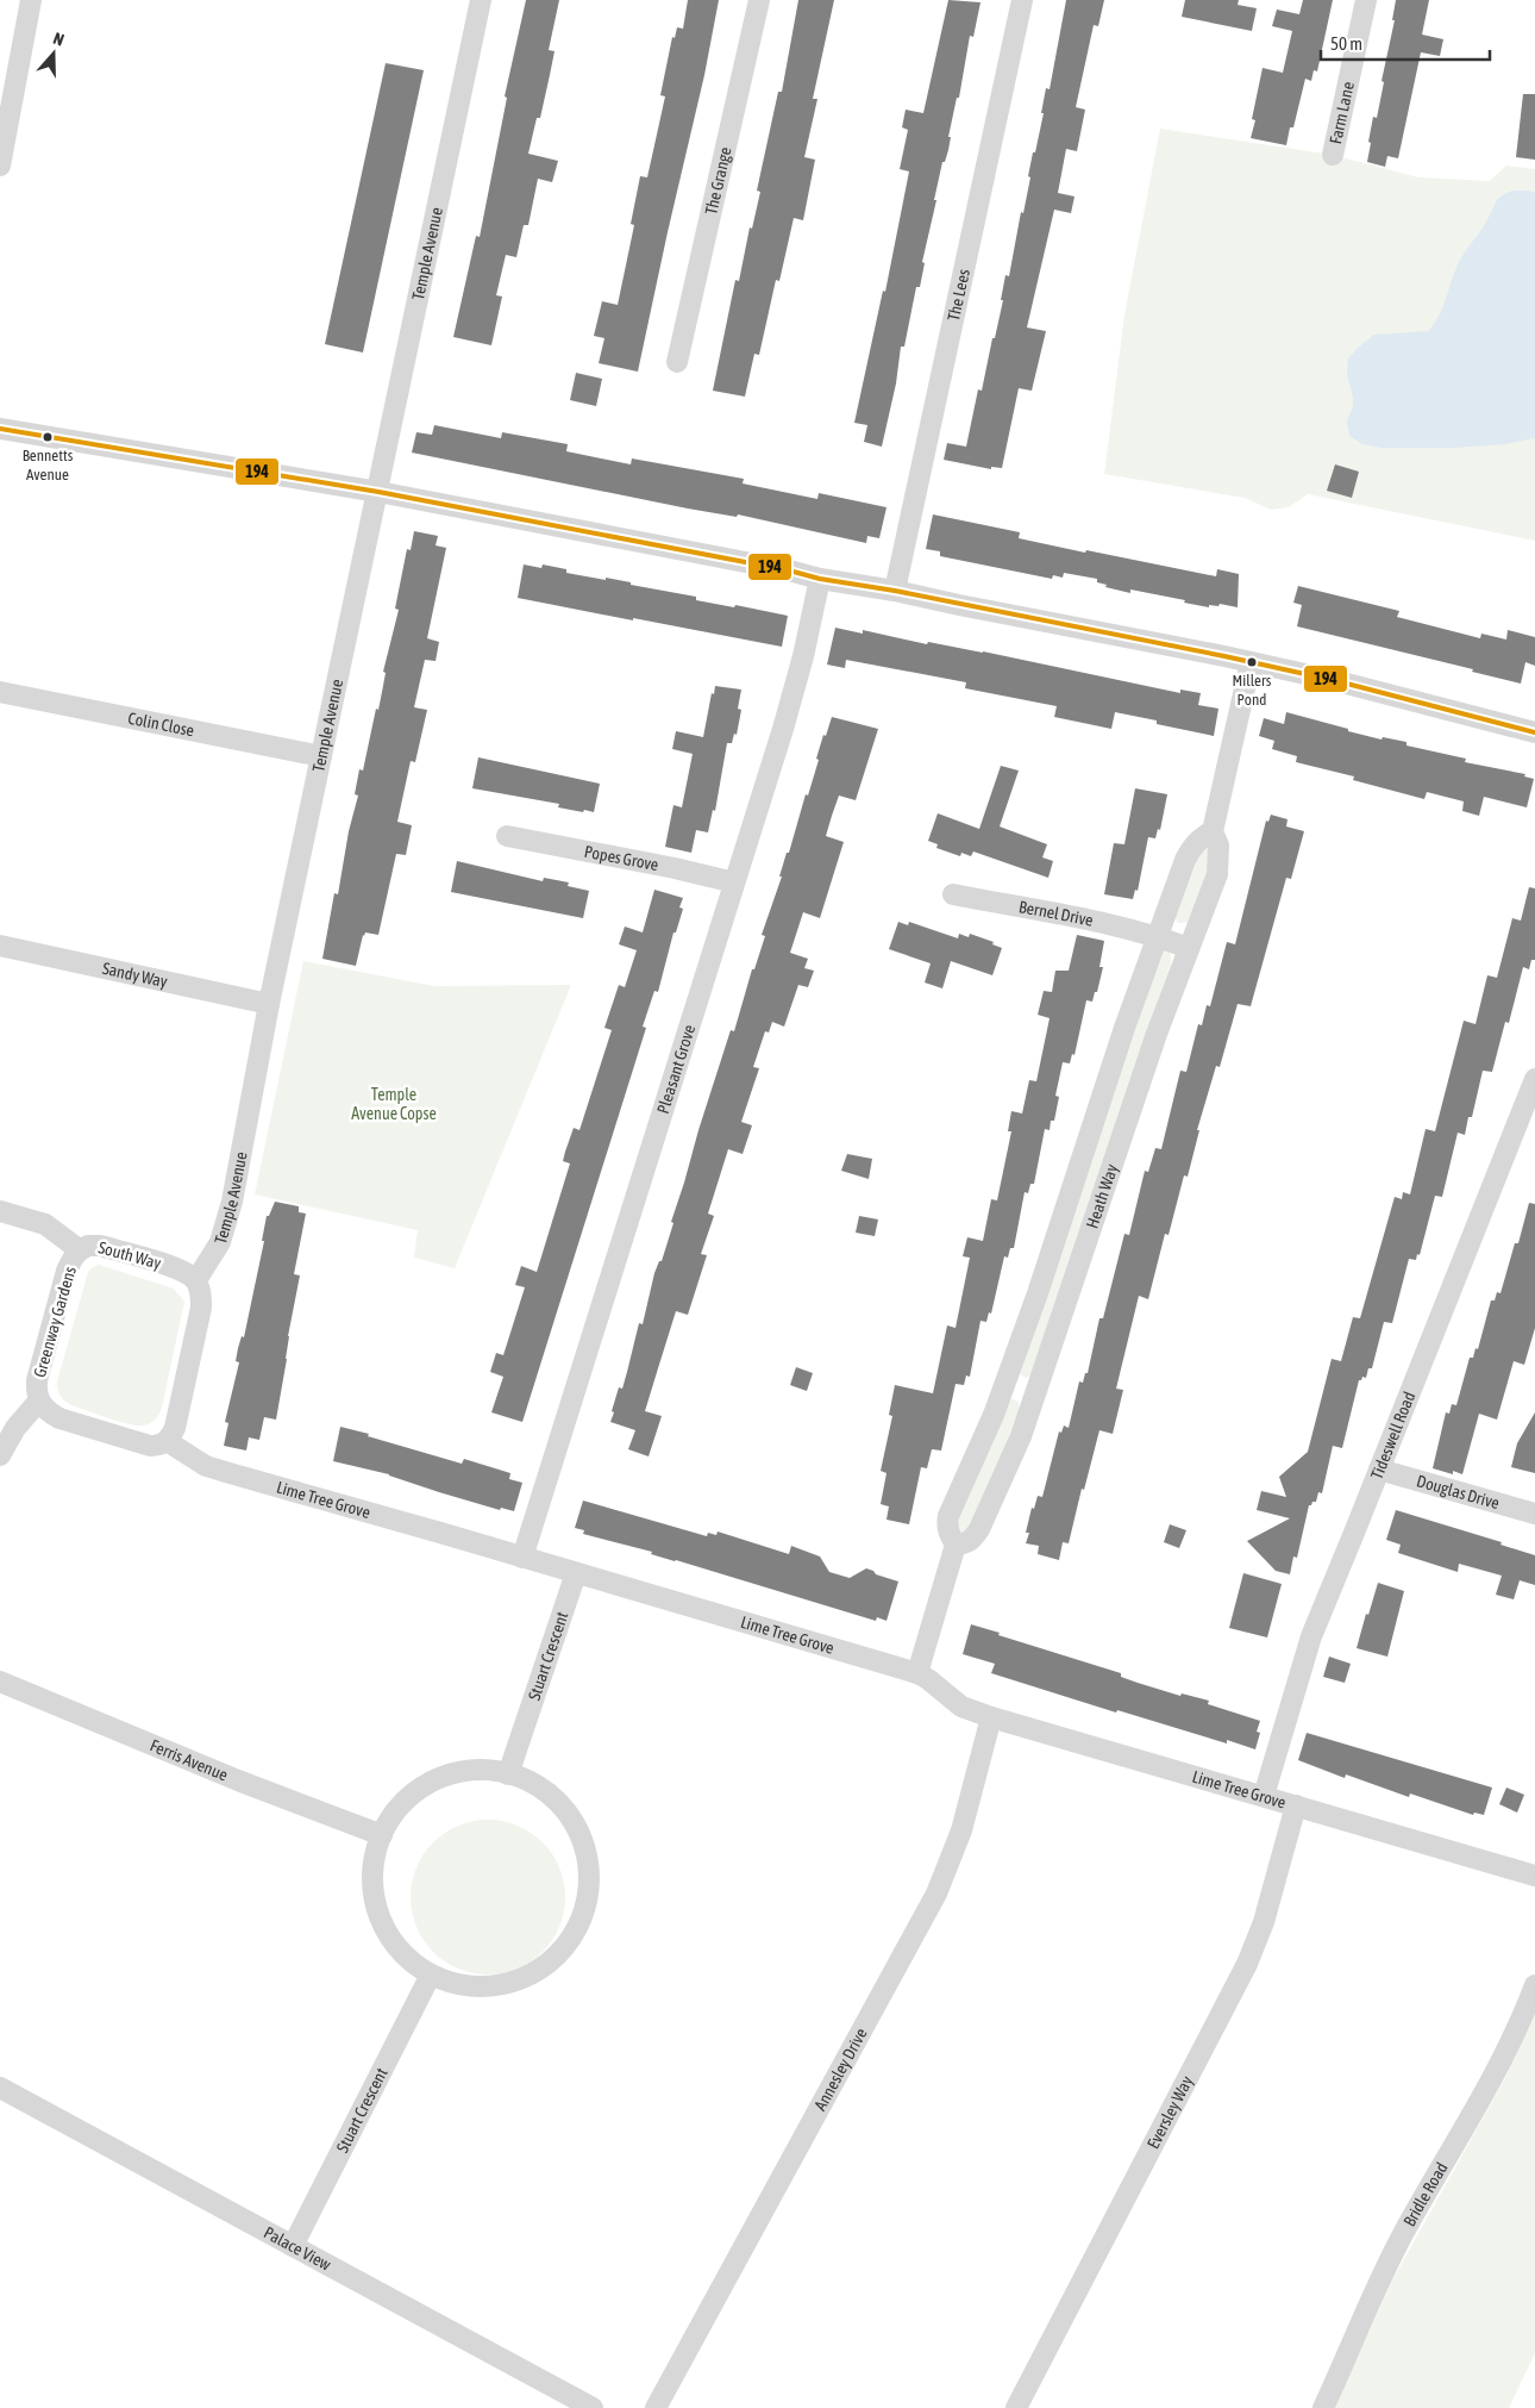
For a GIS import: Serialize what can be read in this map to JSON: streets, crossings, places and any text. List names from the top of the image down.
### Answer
{
  "streets": {
    "street": [
      "Farm Lane",
      "The Grange",
      "Temple Avenue",
      "The Lees",
      "Colin Close",
      "Popes Grove",
      "Bernel Drive",
      "Sandy Way",
      "Pleasant Grove",
      "Heath Way",
      "South Way",
      "Greenway Gardens",
      "Tideswell Road",
      "Douglas Drive",
      "Lime Tree Grove",
      "Stuart Crescent",
      "Ferris Avenue",
      "Annesley Drive",
      "Eversley Way",
      "Bridle Road",
      "Palace View"
    ]
  },
  "crossings": [
    ["Temple Avenue", "Colin Close"],
    ["Temple Avenue", "Sandy Way"],
    ["Temple Avenue", "South Way"],
    ["Temple Avenue", "Greenway Gardens"],
    ["Temple Avenue", "Lime Tree Grove"],
    ["Popes Grove", "Pleasant Grove"],
    ["Bernel Drive", "Heath Way"],
    ["Pleasant Grove", "Lime Tree Grove"],
    ["South Way", "Greenway Gardens"],
    ["South Way", "Lime Tree Grove"],
    ["Greenway Gardens", "Lime Tree Grove"],
    ["Tideswell Road", "Douglas Drive"],
    ["Tideswell Road", "Lime Tree Grove"],
    ["Lime Tree Grove", "Stuart Crescent"],
    ["Lime Tree Grove", "Annesley Drive"],
    ["Lime Tree Grove", "Eversley Way"],
    ["Stuart Crescent", "Palace View"]
  ],
  "parks": ["Temple Avenue Copse"],
  "places": ["Bennetts Avenue", "Millers Pond"],
  "lines": ["transit line 194"],
  "scale_bar": "50 m",
  "north": "top"
}
